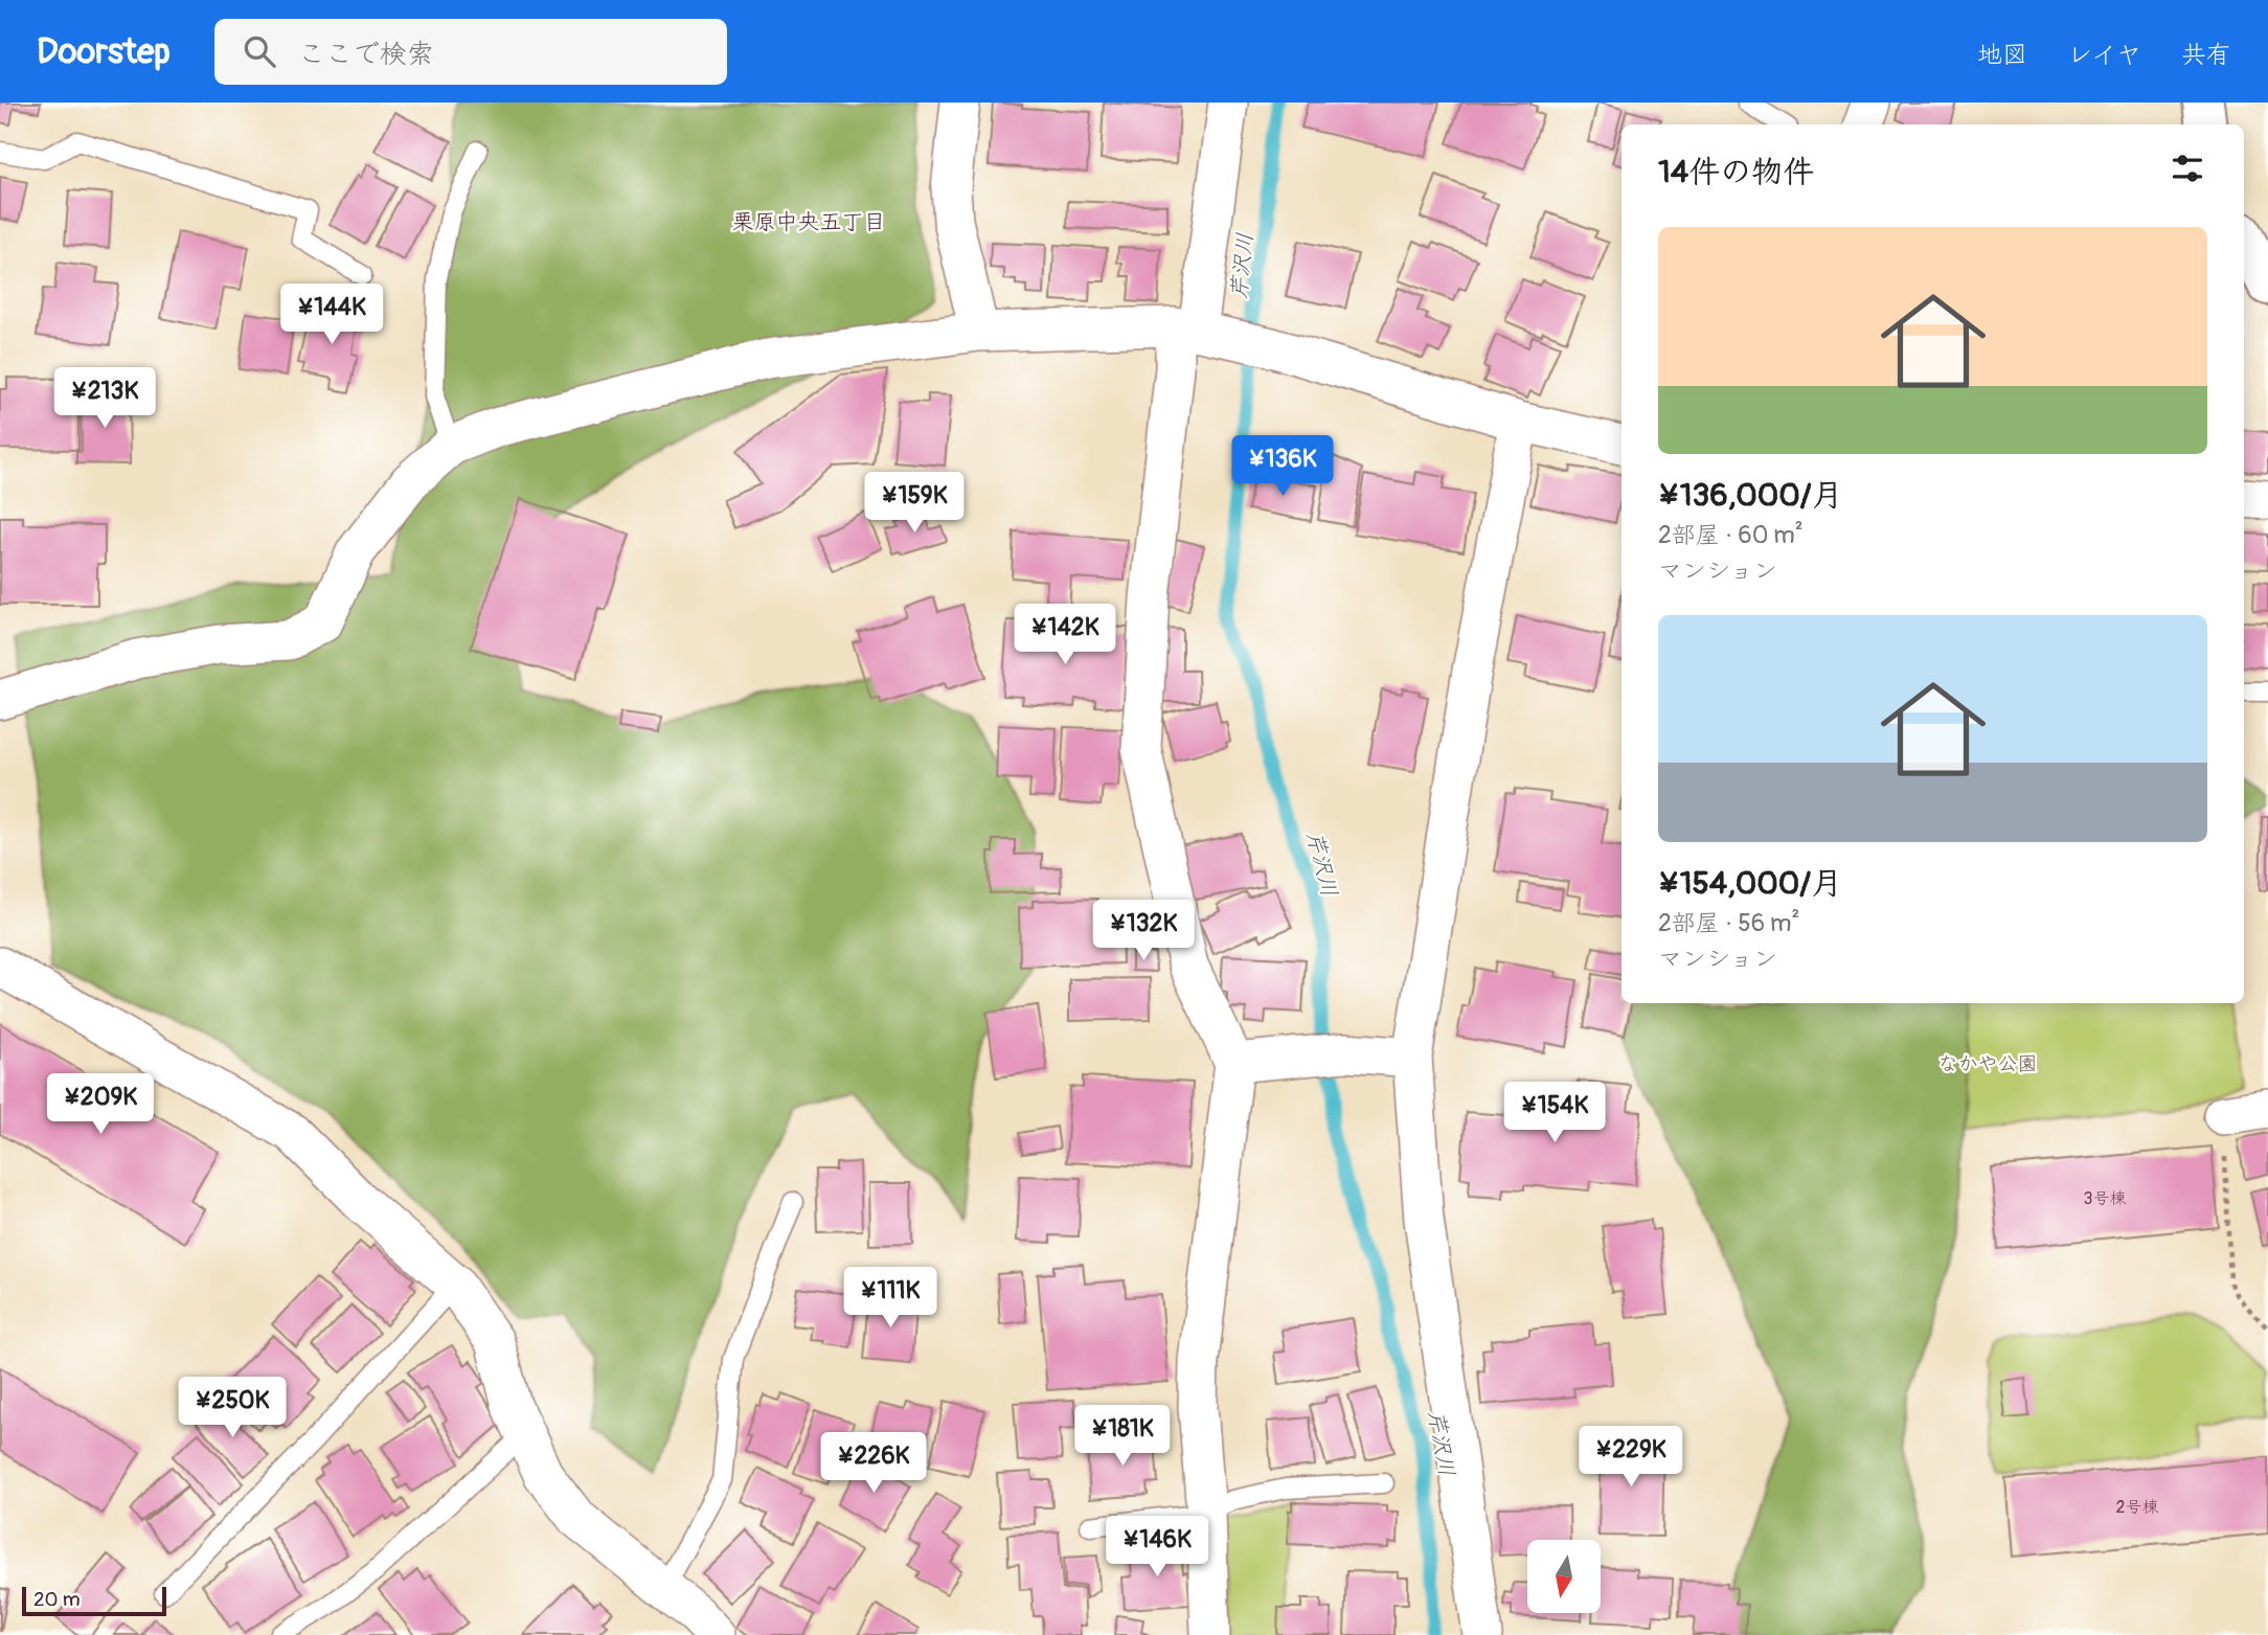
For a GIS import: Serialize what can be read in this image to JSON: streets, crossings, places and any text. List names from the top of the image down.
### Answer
{
  "districts": ["栗原中央五丁目"],
  "water": ["芹沢川"],
  "parks": ["なかや公園"],
  "house_numbers": ["3号棟", "2号棟"],
  "scale_bar": "20 m",
  "north": "bottom",
  "page": {
    "header": "Doorstep",
    "search": "ここで検索",
    "nav": ["地図", "レイヤ", "共有"],
    "heading": "14件の物件",
    "list": [
      {
        "name": "¥136,000/月",
        "note": "2部屋 · 60 m² · マンション"
      },
      {
        "name": "¥154,000/月",
        "note": "2部屋 · 56 m² · マンション"
      }
    ],
    "price": [
      "¥144K",
      "¥213K",
      "¥136K",
      "¥159K",
      "¥142K",
      "¥132K",
      "¥209K",
      "¥154K",
      "¥111K",
      "¥250K",
      "¥181K",
      "¥229K",
      "¥226K",
      "¥146K"
    ],
    "scale": "20 m"
  }
}
